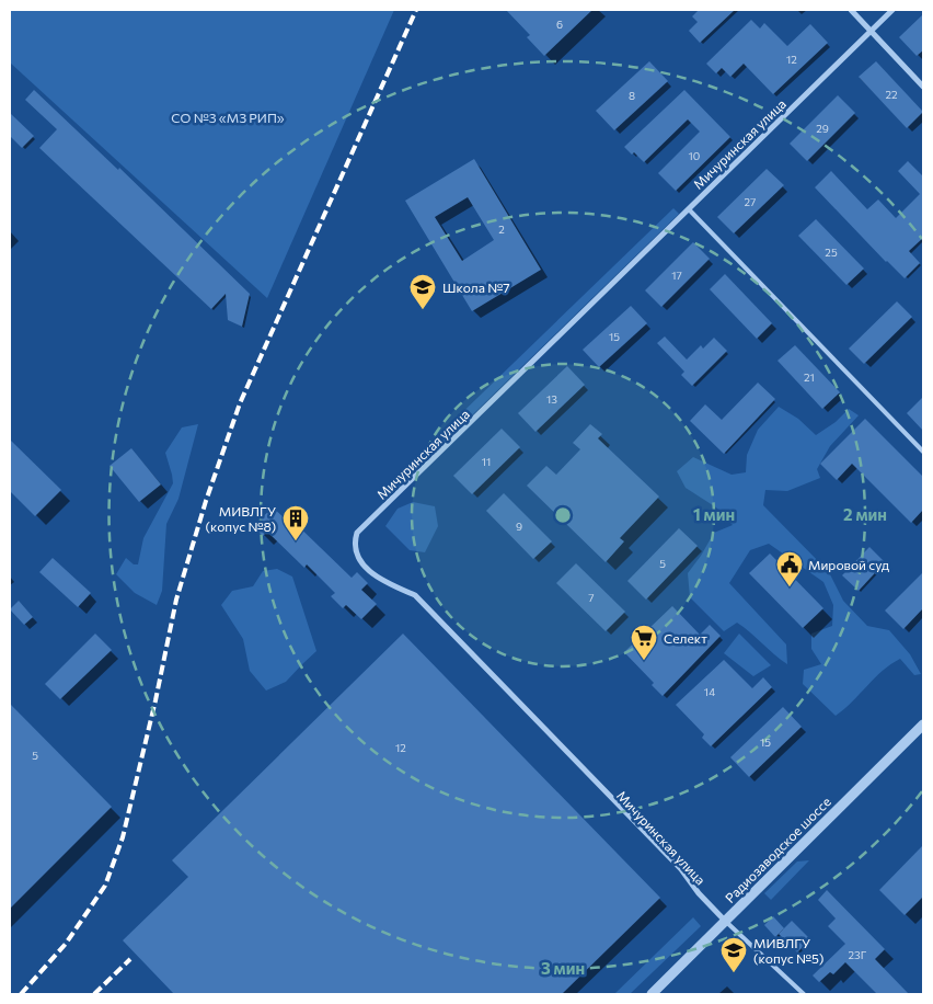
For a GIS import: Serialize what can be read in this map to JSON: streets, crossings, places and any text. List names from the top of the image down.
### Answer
{
  "streets": {
    "street": ["Мичуринская улица", "Радиозаводское шоссе"]
  },
  "crossings": [
    ["Мичуринская улица", "Радиозаводское шоссе"]
  ],
  "parks": ["СО №3 «МЗ РИП»"],
  "places": {
    "school or university": ["Школа №7", "МИВЛГУ (копус №5)"],
    "building": ["МИВЛГУ (копус №8)"],
    "public building": ["Мировой суд"],
    "supermarket": ["Селект"]
  },
  "house_numbers": [
    "6",
    "12",
    "22",
    "8",
    "29",
    "10",
    "27",
    "2",
    "25",
    "17",
    "15",
    "21",
    "13",
    "11",
    "9",
    "5",
    "7",
    "14",
    "15",
    "12",
    "5",
    "23Г"
  ],
  "rings": ["1 мин", "2 мин", "3 мин"]
}
